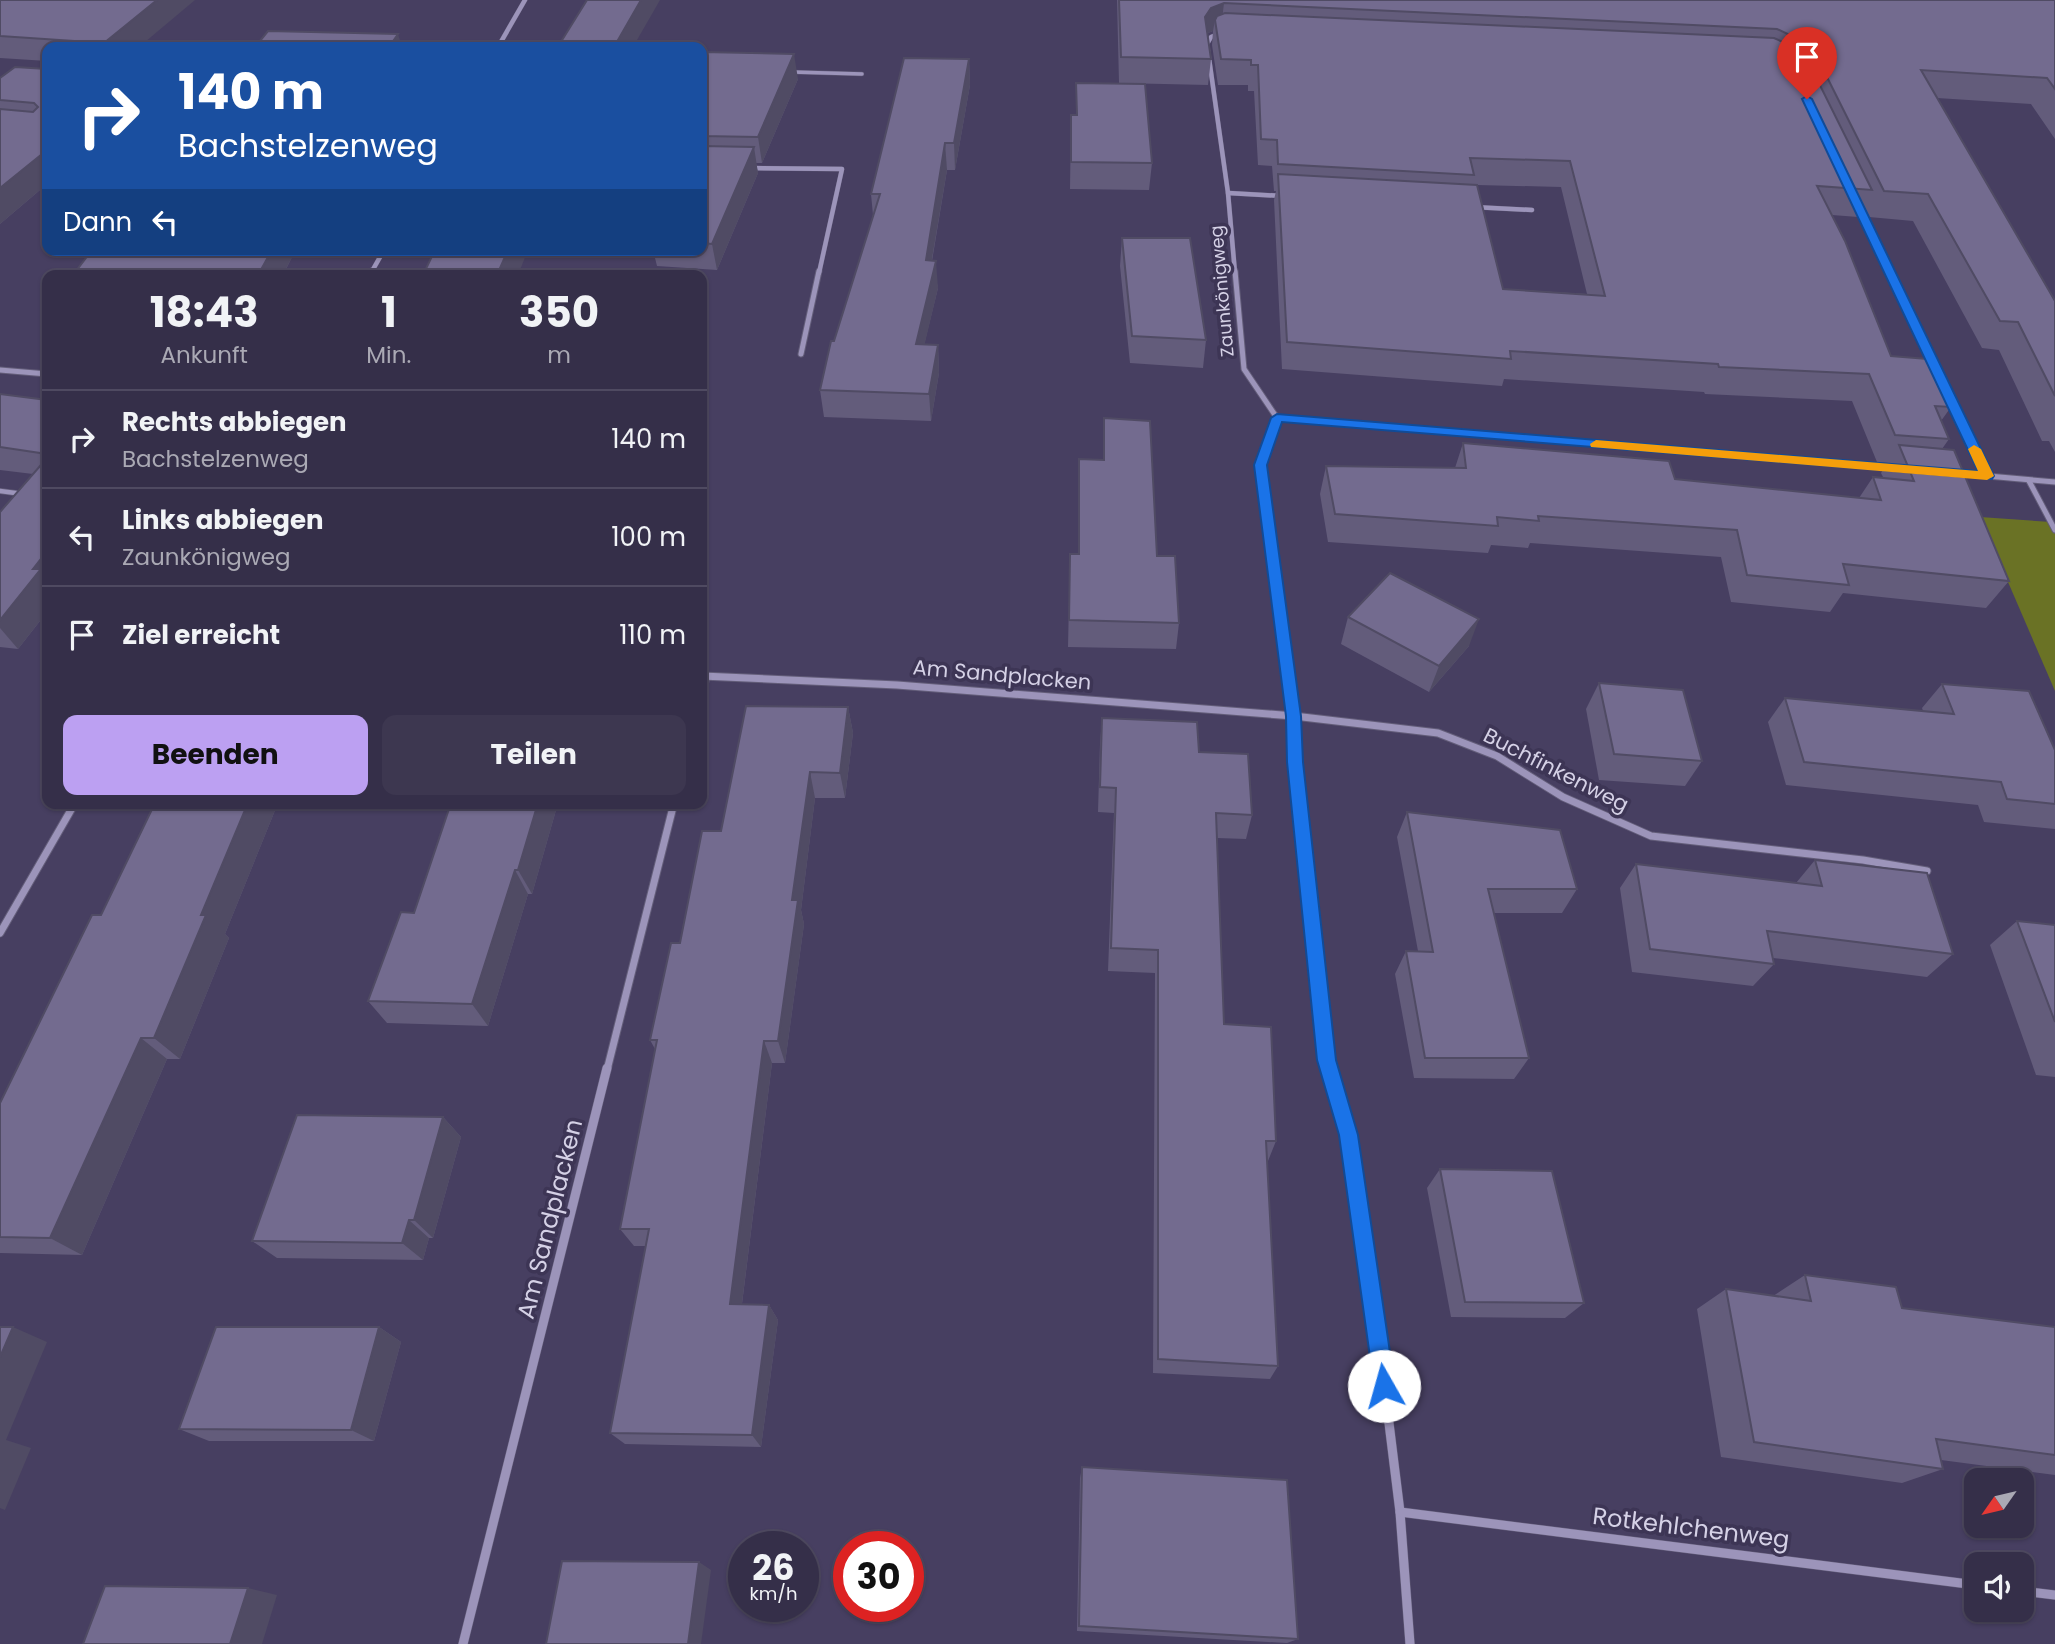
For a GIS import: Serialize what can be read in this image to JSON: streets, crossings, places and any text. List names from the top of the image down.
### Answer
{
  "streets": {
    "street": [
      "Zaunkönigweg",
      "Am Sandplacken",
      "Buchfinkenweg",
      "Rotkehlchenweg"
    ]
  },
  "crossings": [
    ["Am Sandplacken", "Buchfinkenweg"]
  ],
  "north": "bottom left",
  "page": {
    "turn": ["140 m", "Bachstelzenweg"],
    "then": "Dann",
    "eta": [
      "18:43",
      "Ankunft",
      "1",
      "Min.",
      "350",
      "m"
    ],
    "list": [
      {
        "name": "Rechts abbiegen",
        "note": "Bachstelzenweg",
        "value": "140 m"
      },
      {
        "name": "Links abbiegen",
        "note": "Zaunkönigweg",
        "value": "100 m"
      },
      {
        "name": "Ziel erreicht",
        "value": "110 m"
      }
    ],
    "buttons": ["Beenden", "Teilen"],
    "speed": "26 km/h",
    "limit": "30"
  }
}
